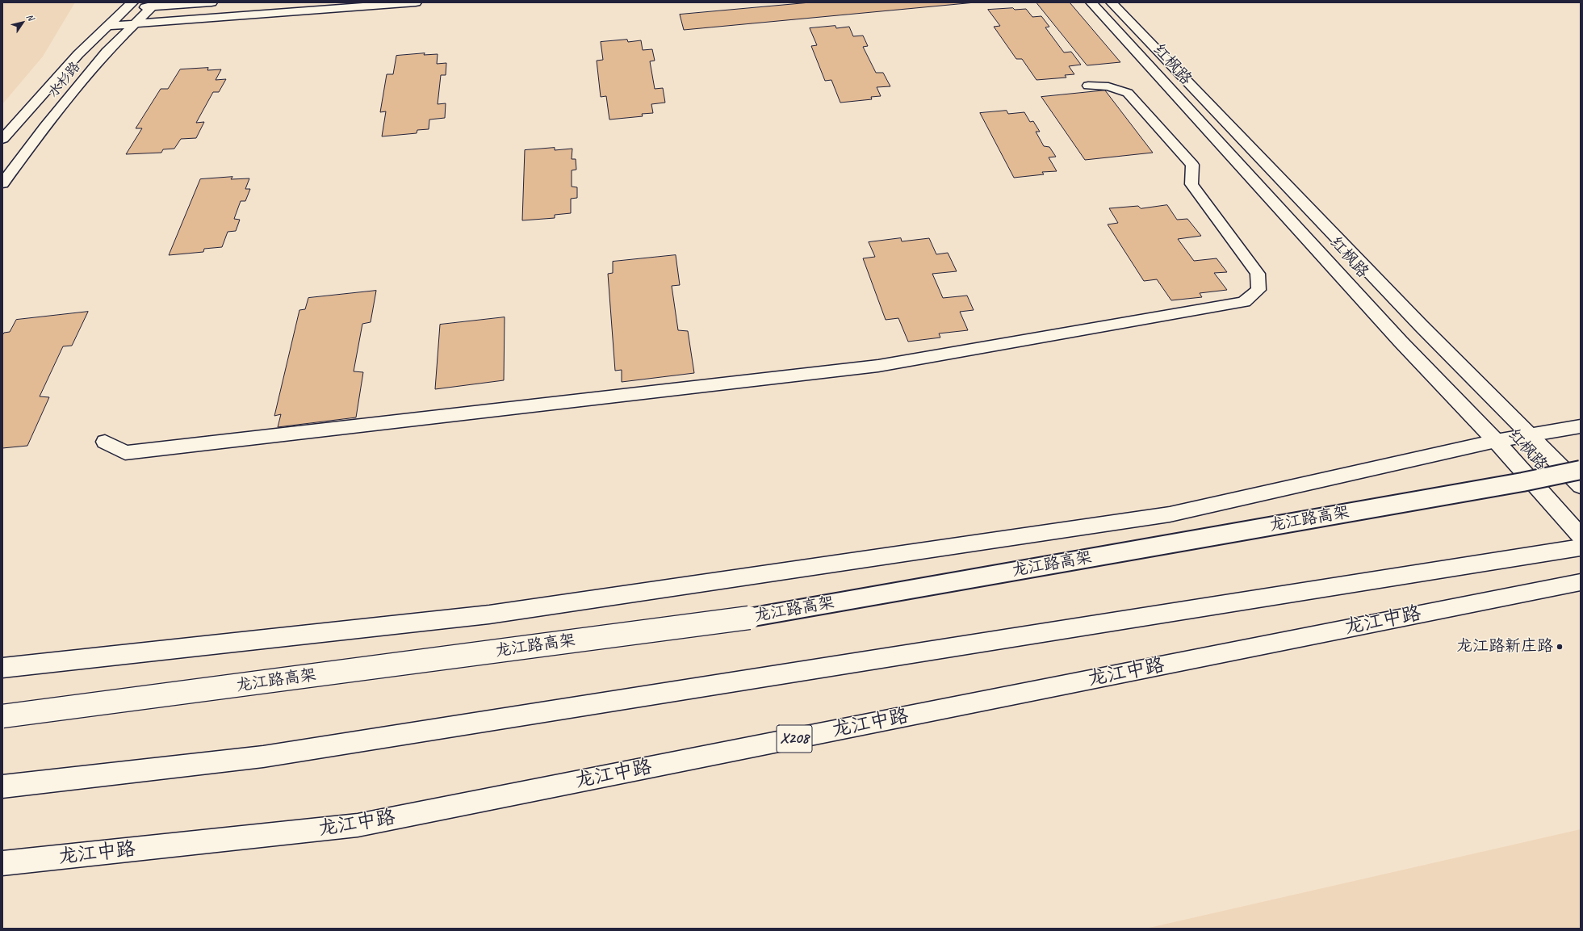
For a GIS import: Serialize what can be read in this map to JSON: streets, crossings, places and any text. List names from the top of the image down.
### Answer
{
  "streets": {
    "main road": [
      "红枫路",
      "水杉路",
      "龙江路高架",
      "龙江中路",
      "X208"
    ]
  },
  "places": ["龙江路新庄路"],
  "north": "top right"
}
